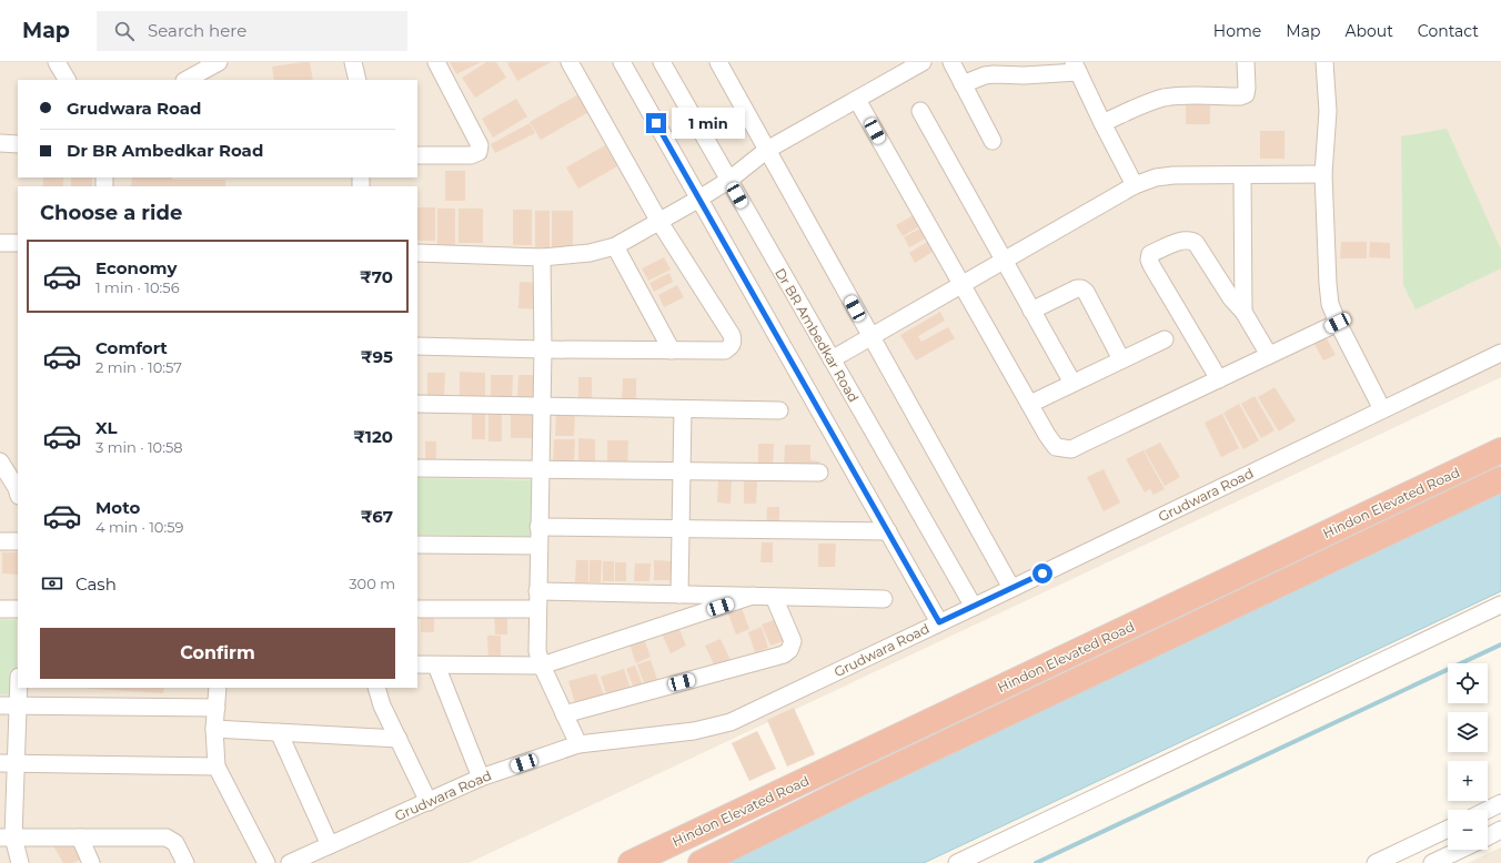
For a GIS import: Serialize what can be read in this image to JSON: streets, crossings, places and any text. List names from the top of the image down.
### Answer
{
  "streets": {
    "highway": ["Hindon Elevated Road"],
    "street": ["Dr BR Ambedkar Road", "Grudwara Road"]
  },
  "crossings": [
    ["Dr BR Ambedkar Road", "Grudwara Road"]
  ],
  "page": {
    "header": "Map",
    "search": "Search here",
    "nav": [
      "Home",
      "Map",
      "About",
      "Contact"
    ],
    "banner": ["Grudwara Road", "Dr BR Ambedkar Road"],
    "bubble": "1 min",
    "heading": "Choose a ride",
    "list": [
      {
        "name": "Economy",
        "note": "1 min · 10:56",
        "value": "₹70"
      },
      {
        "name": "Comfort",
        "note": "2 min · 10:57",
        "value": "₹95"
      },
      {
        "name": "XL",
        "note": "3 min · 10:58",
        "value": "₹120"
      },
      {
        "name": "Moto",
        "note": "4 min · 10:59",
        "value": "₹67"
      }
    ],
    "pay": ["Cash", "300 m"],
    "buttons": "Confirm",
    "map_buttons": ["+", "−"]
  }
}
